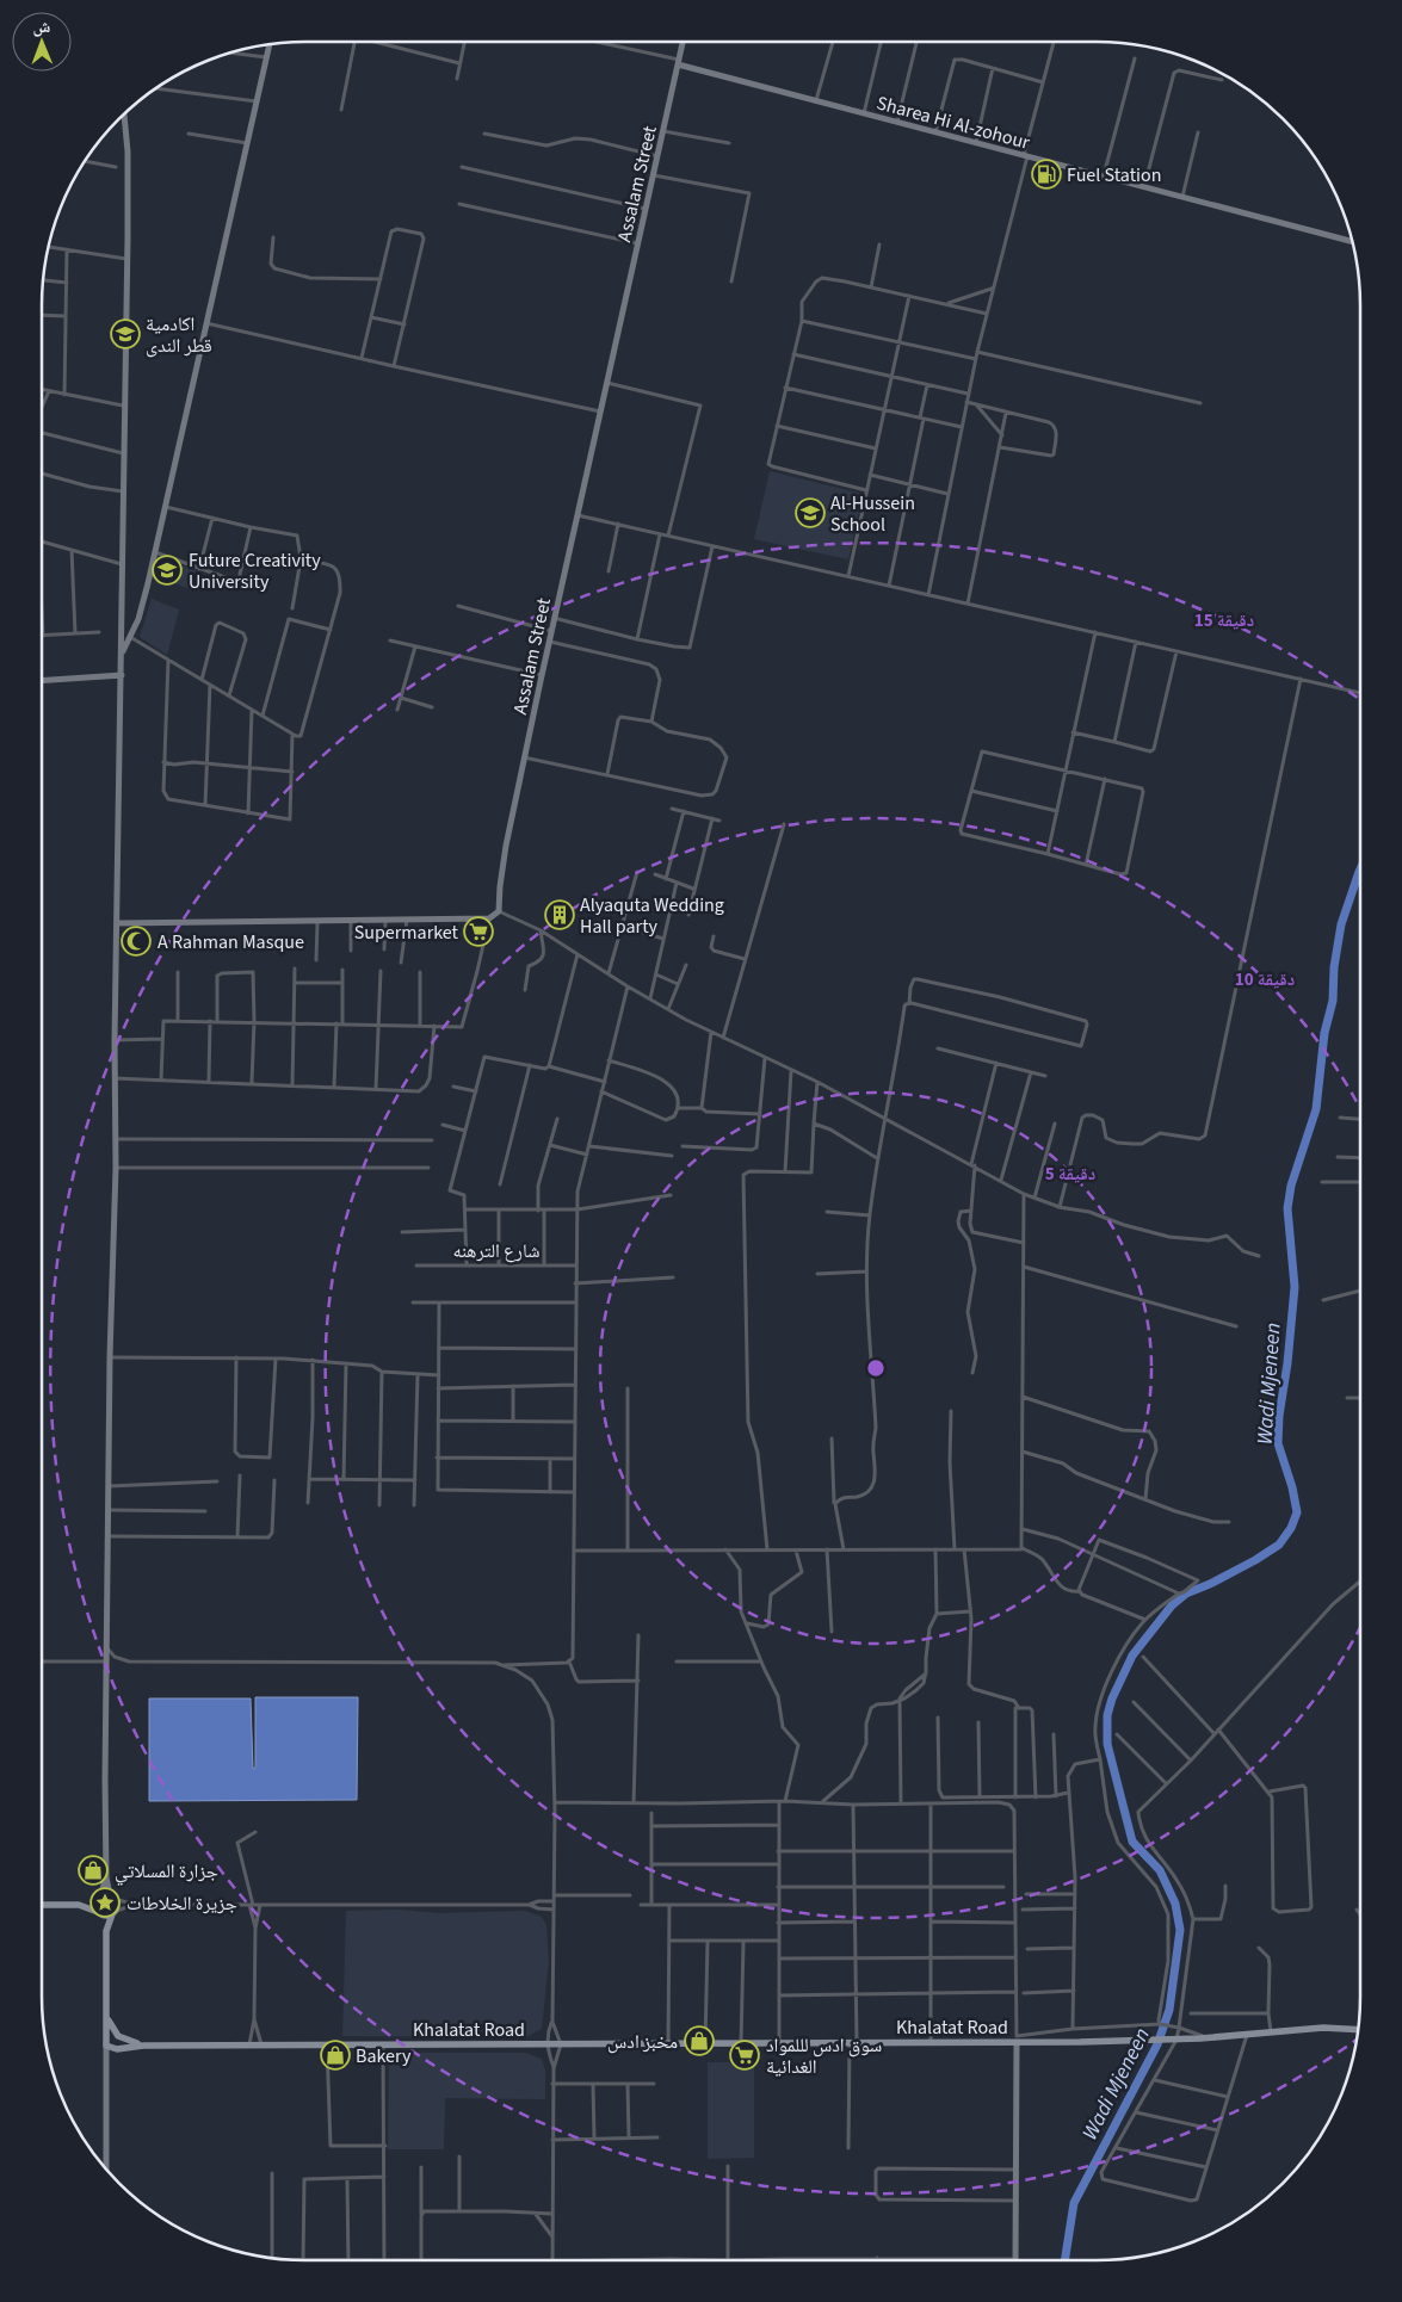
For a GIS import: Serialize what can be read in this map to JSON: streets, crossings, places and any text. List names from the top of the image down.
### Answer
{
  "streets": {
    "main road": ["Sharea Hi Al-zohour", "Assalam Street", "Khalatat Road"],
    "street": ["شارع الترهنه"]
  },
  "crossings": [
    ["Sharea Hi Al-zohour", "Assalam Street"]
  ],
  "water": ["Wadi Mjeneen"],
  "places": {
    "fuel station": ["Fuel Station"],
    "school or university": ["اكادمية قطر الندى", "Al-Hussein School", "Future Creativity University"],
    "building": ["Alyaquta Wedding Hall party"],
    "supermarket": ["Supermarket", "سوق ادس لللمواد الغدائية"],
    "mosque": ["A Rahman Masque"],
    "shop": ["جزارة المسلاتي", "مخبز ادس", "Bakery"],
    "place": ["جزيرة الخلاطات"]
  },
  "north": "top",
  "rings": ["15 دقيقة", "10 دقيقة", "5 دقيقة"]
}
